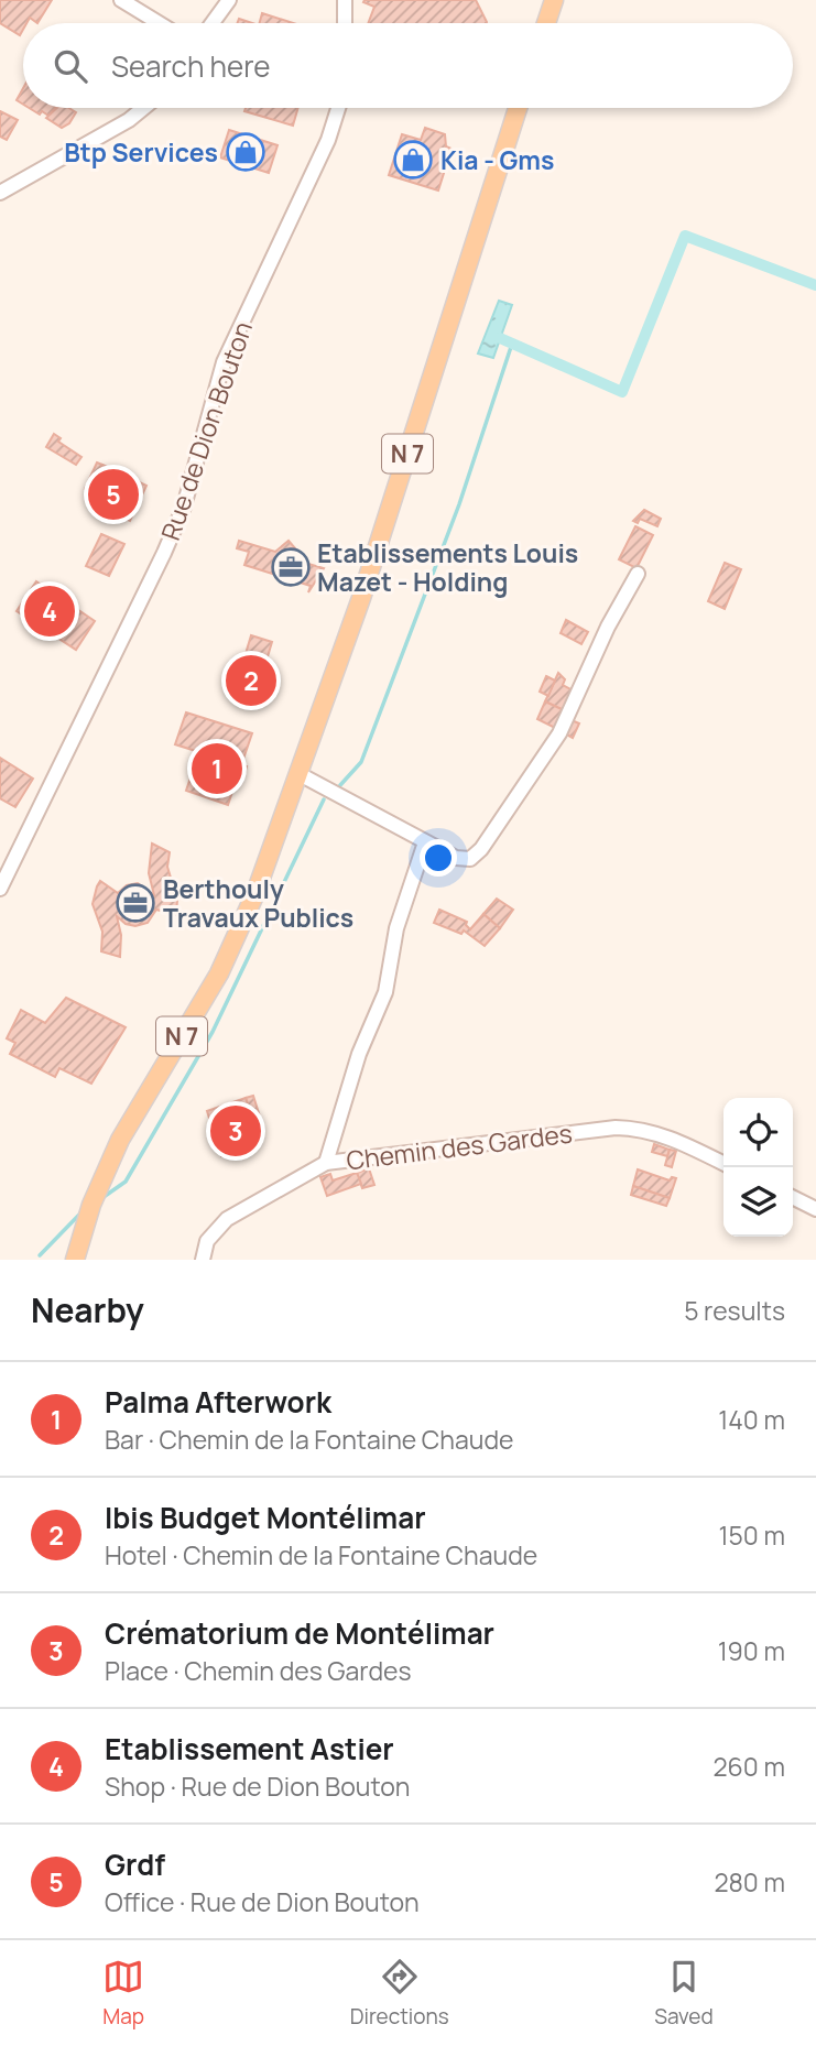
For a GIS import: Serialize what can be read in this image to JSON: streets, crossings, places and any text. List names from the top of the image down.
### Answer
{
  "streets": {
    "main road": ["N 7"],
    "street": ["Rue de Dion Bouton", "Chemin des Gardes"]
  },
  "places": {
    "shop": ["Btp Services", "Kia - Gms"],
    "office": ["Etablissements Louis Mazet - Holding", "Berthouly Travaux Publics"]
  },
  "page": {
    "search": "Search here",
    "pins": [
      "5",
      "4",
      "2",
      "1",
      "3"
    ],
    "heading": ["Nearby", "5 results"],
    "list": [
      {
        "mark": "1",
        "name": "Palma Afterwork",
        "note": "Bar · Chemin de la Fontaine Chaude",
        "value": "140 m"
      },
      {
        "mark": "2",
        "name": "Ibis Budget Montélimar",
        "note": "Hotel · Chemin de la Fontaine Chaude",
        "value": "150 m"
      },
      {
        "mark": "3",
        "name": "Crématorium de Montélimar",
        "note": "Place · Chemin des Gardes",
        "value": "190 m"
      },
      {
        "mark": "4",
        "name": "Etablissement Astier",
        "note": "Shop · Rue de Dion Bouton",
        "value": "260 m"
      },
      {
        "mark": "5",
        "name": "Grdf",
        "note": "Office · Rue de Dion Bouton",
        "value": "280 m"
      }
    ],
    "nav": ["Map", "Directions", "Saved"]
  }
}
